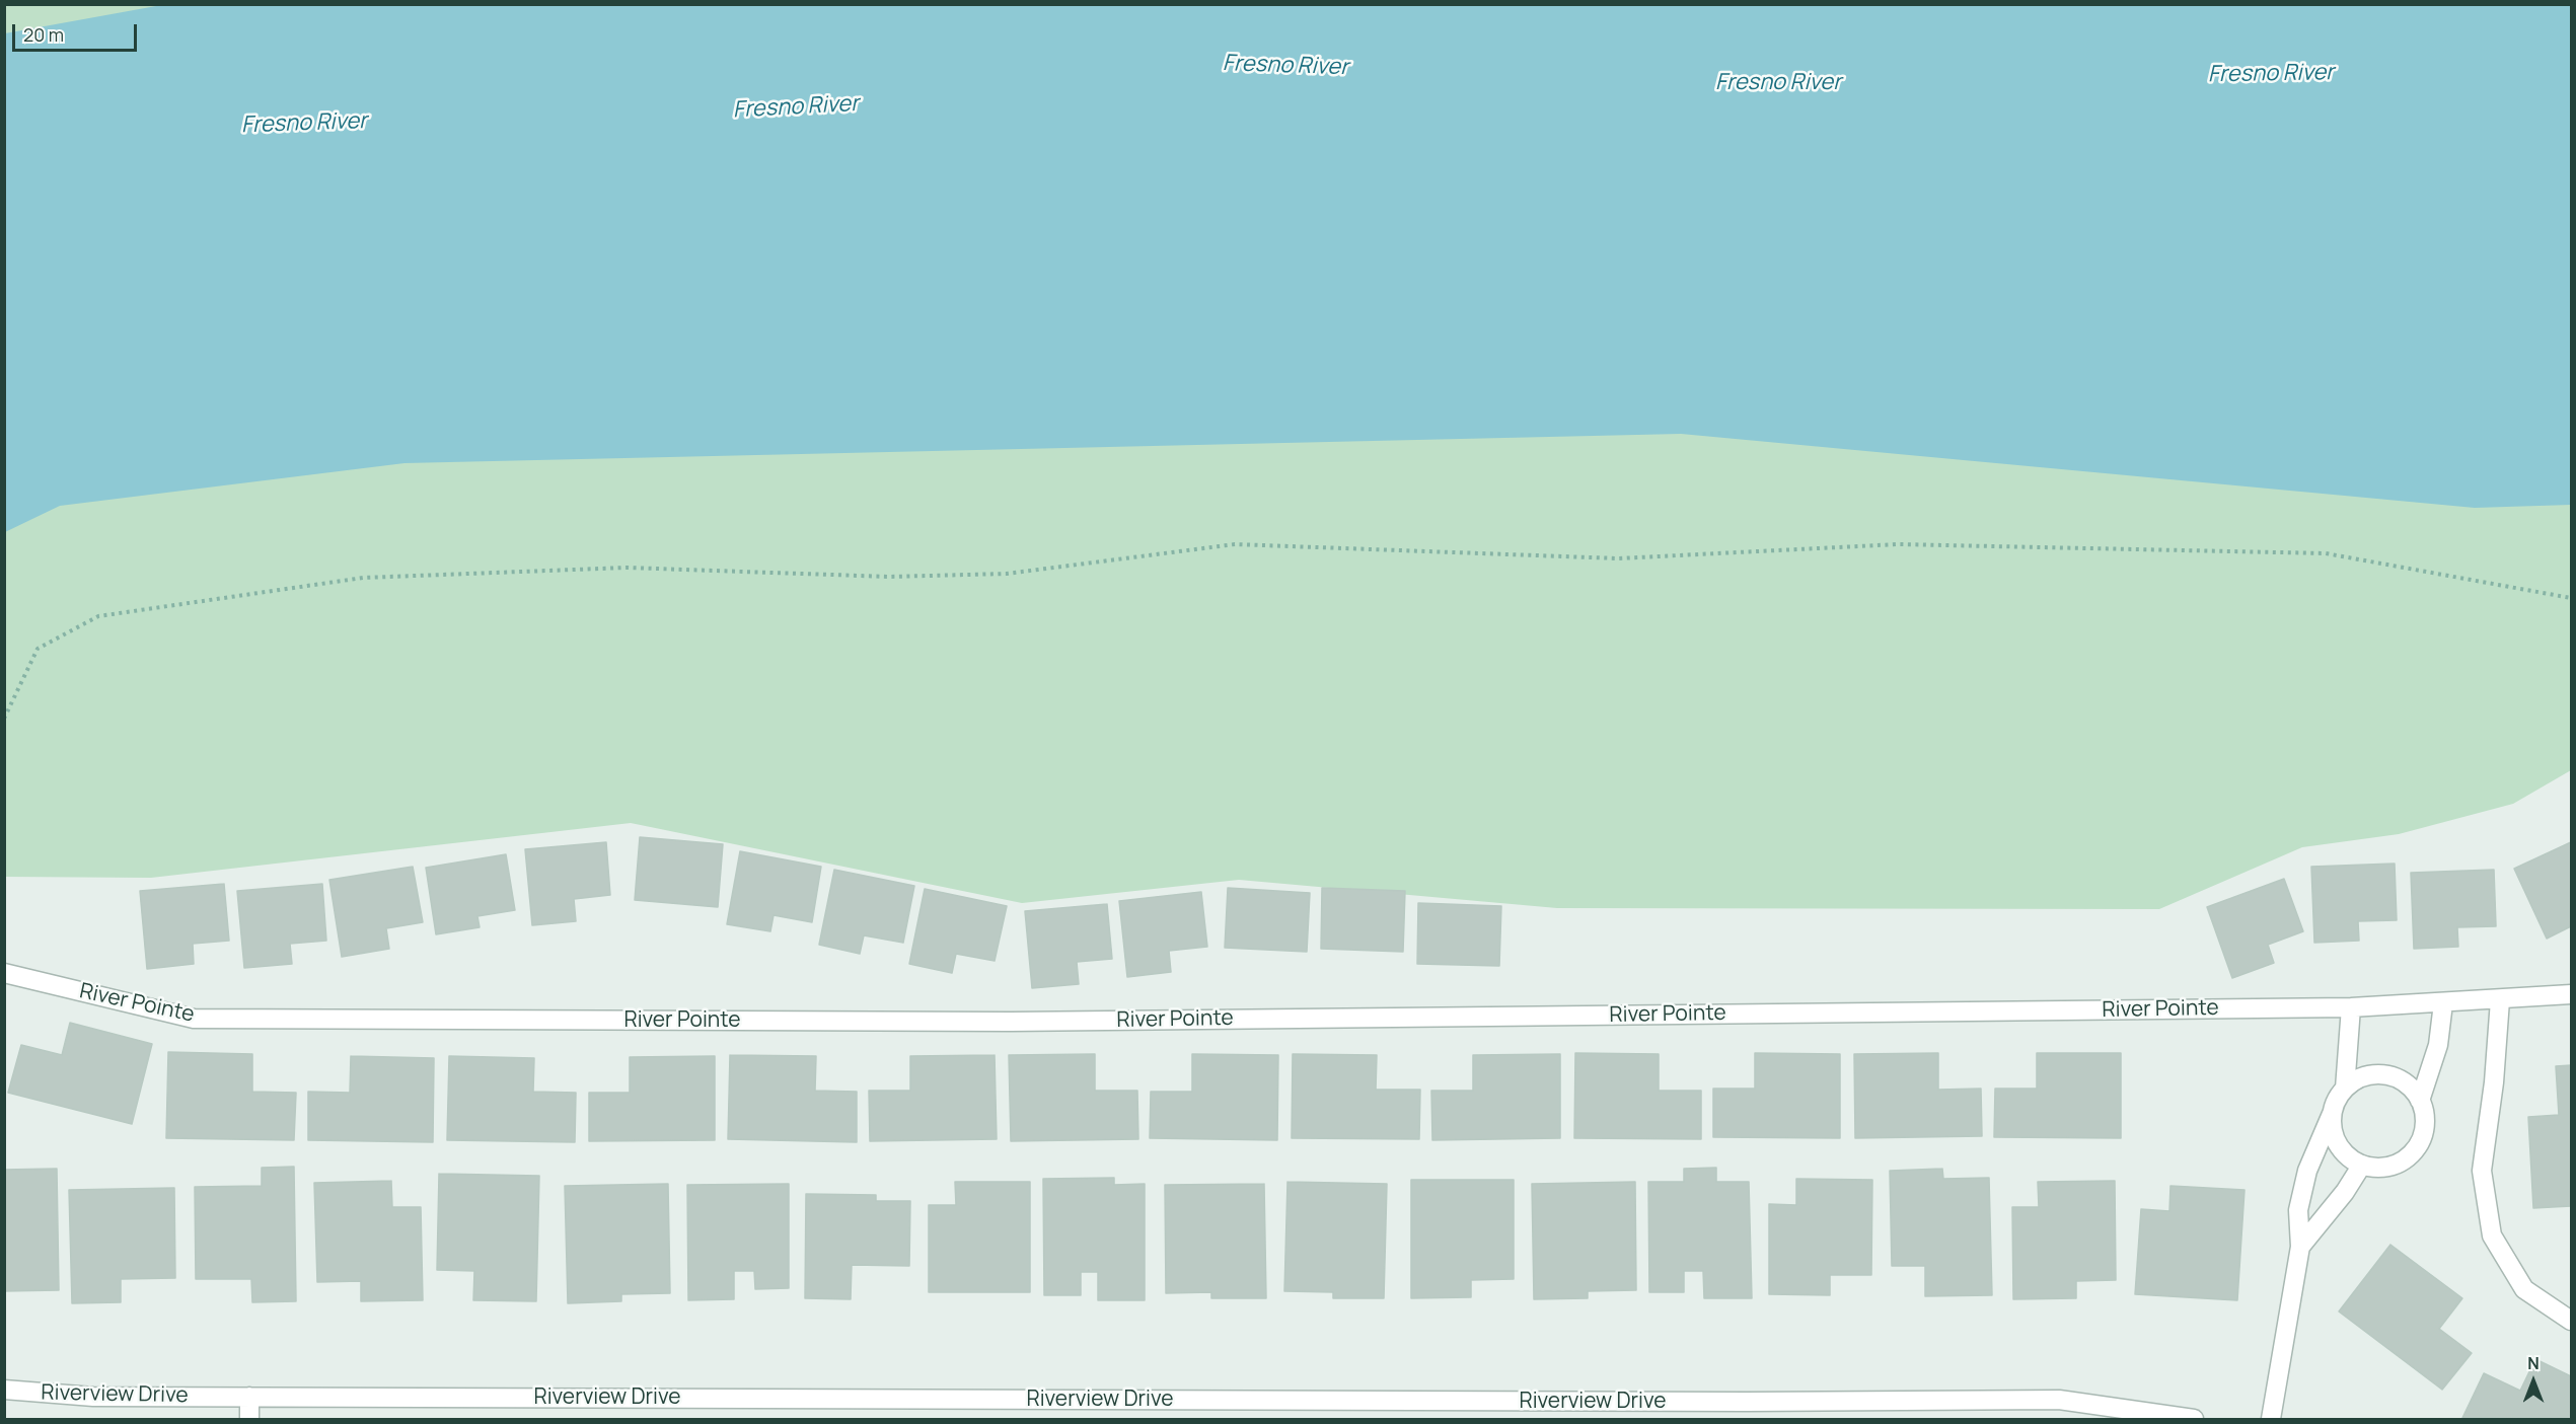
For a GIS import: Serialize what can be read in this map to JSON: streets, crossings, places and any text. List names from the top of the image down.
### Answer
{
  "streets": {
    "street": ["River Pointe", "Riverview Drive"]
  },
  "water": ["Fresno River"],
  "scale_bar": "20 m",
  "north": "top"
}
